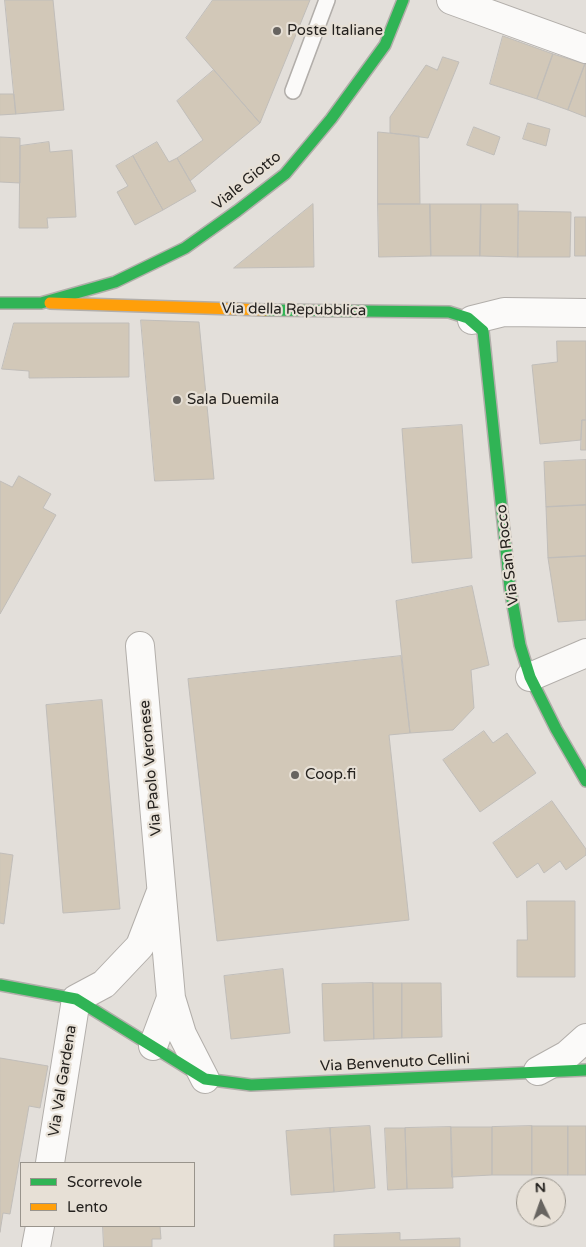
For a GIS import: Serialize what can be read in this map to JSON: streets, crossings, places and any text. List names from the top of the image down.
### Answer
{
  "streets": {
    "street": [
      "Viale Giotto",
      "Via della Repubblica",
      "Via San Rocco",
      "Via Paolo Veronese",
      "Via Benvenuto Cellini",
      "Via Val Gardena"
    ]
  },
  "crossings": [
    ["Viale Giotto", "Via della Repubblica"],
    ["Via della Repubblica", "Via San Rocco"],
    ["Via Paolo Veronese", "Via Benvenuto Cellini"],
    ["Via Paolo Veronese", "Via Val Gardena"]
  ],
  "places": ["Poste Italiane", "Sala Duemila", "Coop.fi"],
  "legend": ["Scorrevole", "Lento"],
  "north": "top"
}
